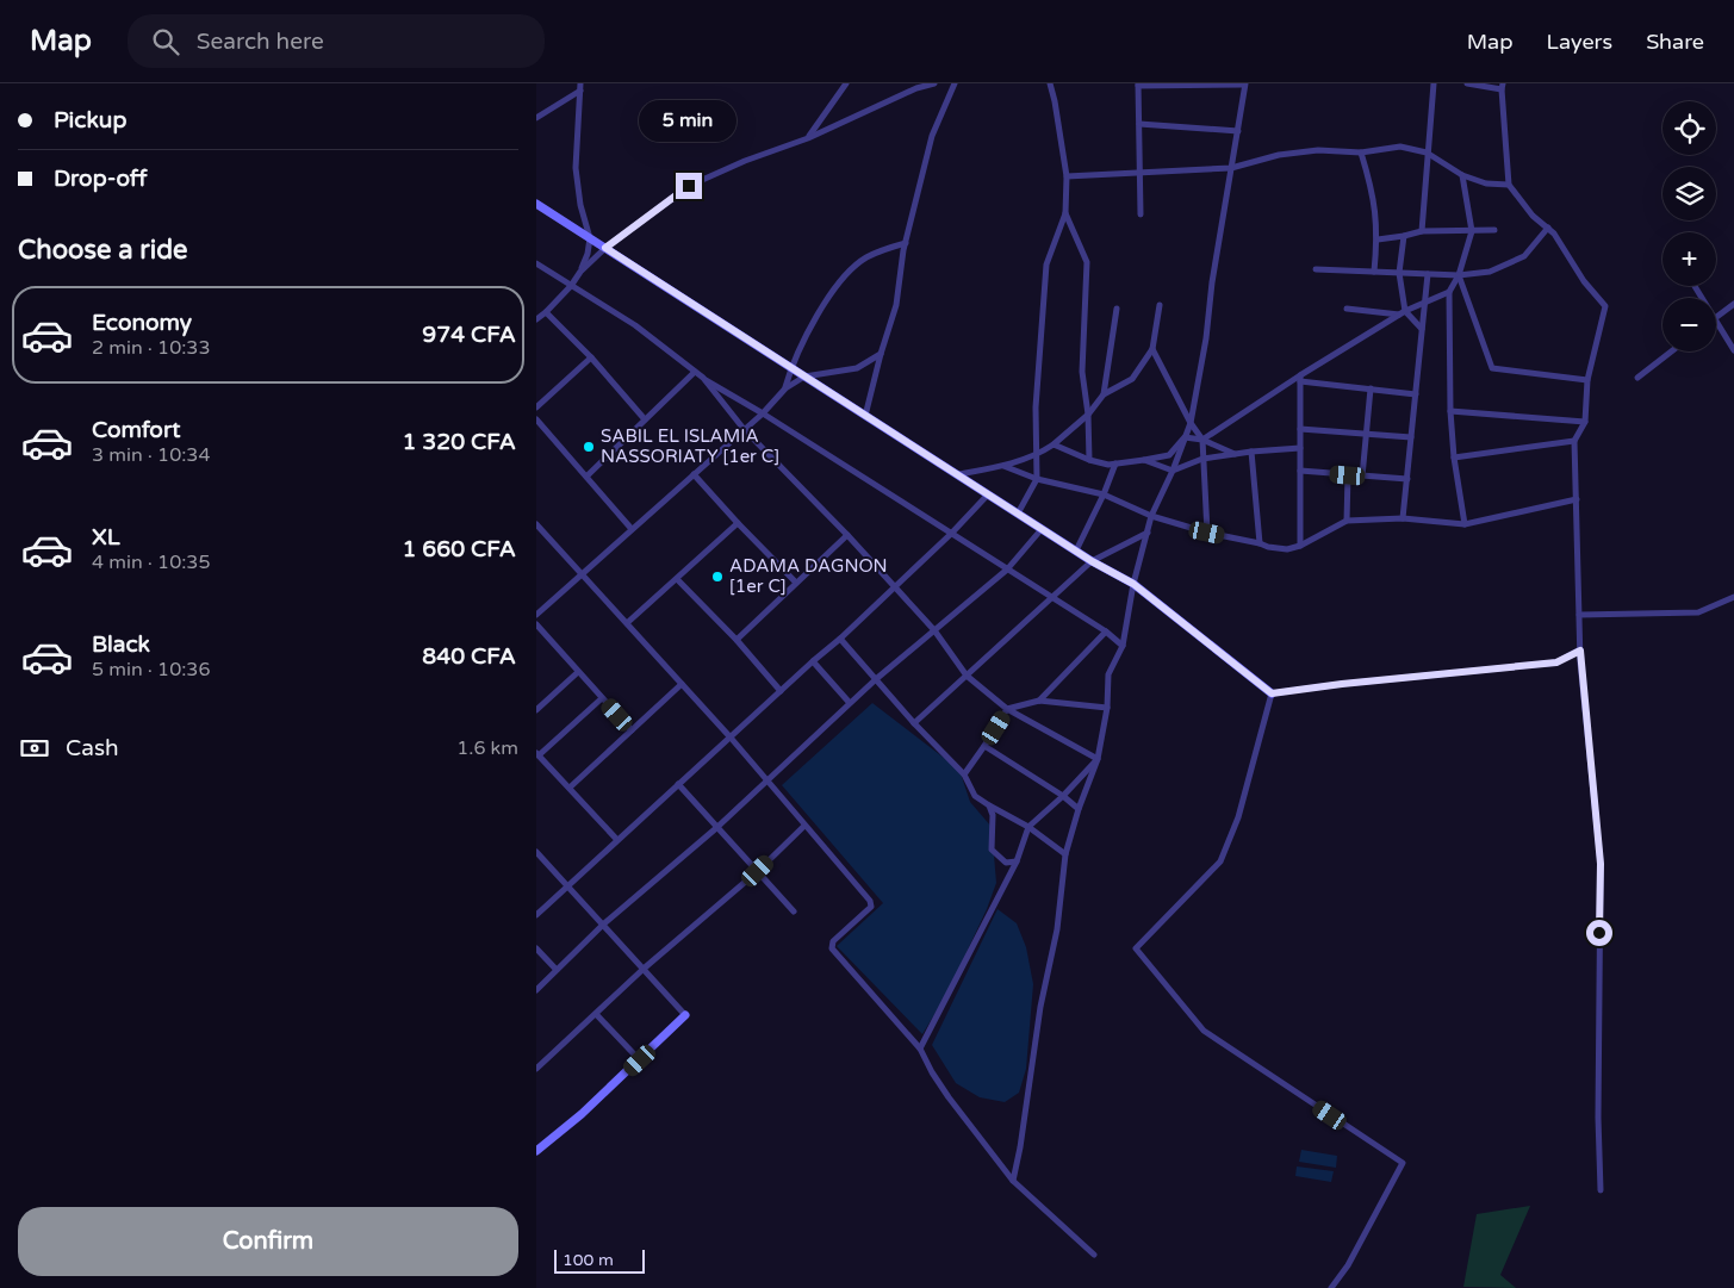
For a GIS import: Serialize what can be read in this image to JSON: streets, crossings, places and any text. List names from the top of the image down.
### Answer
{
  "places": ["SABIL EL ISLAMIA NASSORIATY [1er C]", "ADAMA DAGNON [1er C]"],
  "scale_bar": "100 m",
  "page": {
    "header": "Map",
    "search": "Search here",
    "nav": ["Map", "Layers", "Share"],
    "banner": ["Pickup", "Drop-off"],
    "bubble": "5 min",
    "map_buttons": ["+", "−"],
    "heading": "Choose a ride",
    "list": [
      {
        "name": "Economy",
        "note": "2 min · 10:33",
        "value": "974 CFA"
      },
      {
        "name": "Comfort",
        "note": "3 min · 10:34",
        "value": "1 320 CFA"
      },
      {
        "name": "XL",
        "note": "4 min · 10:35",
        "value": "1 660 CFA"
      },
      {
        "name": "Black",
        "note": "5 min · 10:36",
        "value": "840 CFA"
      }
    ],
    "pay": ["Cash", "1.6 km"],
    "buttons": "Confirm",
    "scale": "100 m"
  }
}
